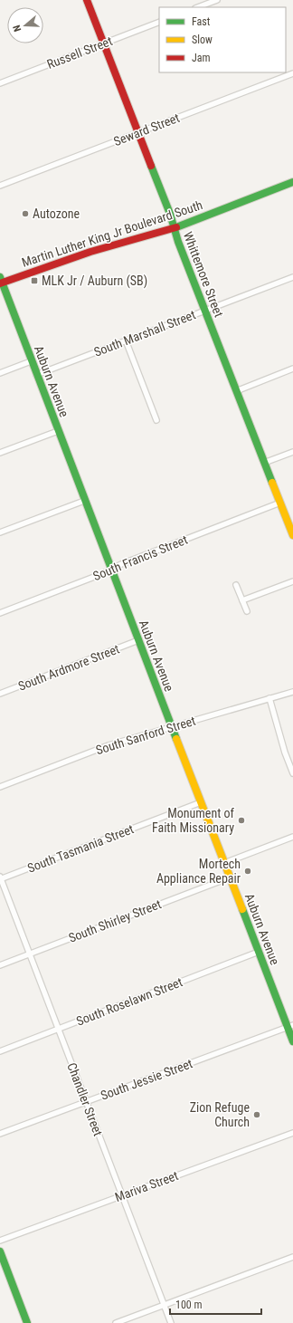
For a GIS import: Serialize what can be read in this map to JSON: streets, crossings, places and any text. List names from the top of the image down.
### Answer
{
  "streets": {
    "main road": ["Martin Luther King Jr Boulevard South", "Whittemore Street", "Auburn Avenue"],
    "street": [
      "Russell Street",
      "Seward Street",
      "South Marshall Street",
      "South Francis Street",
      "South Ardmore Street",
      "South Sanford Street",
      "South Tasmania Street",
      "South Shirley Street",
      "South Roselawn Street",
      "South Jessie Street",
      "Chandler Street",
      "Mariva Street"
    ]
  },
  "crossings": [
    ["Russell Street", "Whittemore Street"],
    ["Seward Street", "Whittemore Street"],
    ["Martin Luther King Jr Boulevard South", "Whittemore Street"],
    ["Martin Luther King Jr Boulevard South", "Auburn Avenue"],
    ["Whittemore Street", "South Marshall Street"],
    ["Whittemore Street", "South Francis Street"],
    ["South Marshall Street", "Auburn Avenue"],
    ["Auburn Avenue", "South Francis Street"],
    ["Auburn Avenue", "South Ardmore Street"],
    ["Auburn Avenue", "South Sanford Street"],
    ["Auburn Avenue", "South Tasmania Street"],
    ["Auburn Avenue", "South Shirley Street"],
    ["Auburn Avenue", "South Roselawn Street"],
    ["Auburn Avenue", "South Jessie Street"],
    ["South Tasmania Street", "Chandler Street"],
    ["South Shirley Street", "Chandler Street"],
    ["South Roselawn Street", "Chandler Street"],
    ["South Jessie Street", "Chandler Street"],
    ["Chandler Street", "Mariva Street"]
  ],
  "places": {
    "other": [
      "Autozone",
      "Monument of Faith Missionary",
      "Mortech Appliance Repair",
      "Zion Refuge Church"
    ],
    "transit": ["MLK Jr / Auburn (SB)"]
  },
  "legend": ["Fast", "Slow", "Jam"],
  "scale_bar": "100 m",
  "north": "left"
}
